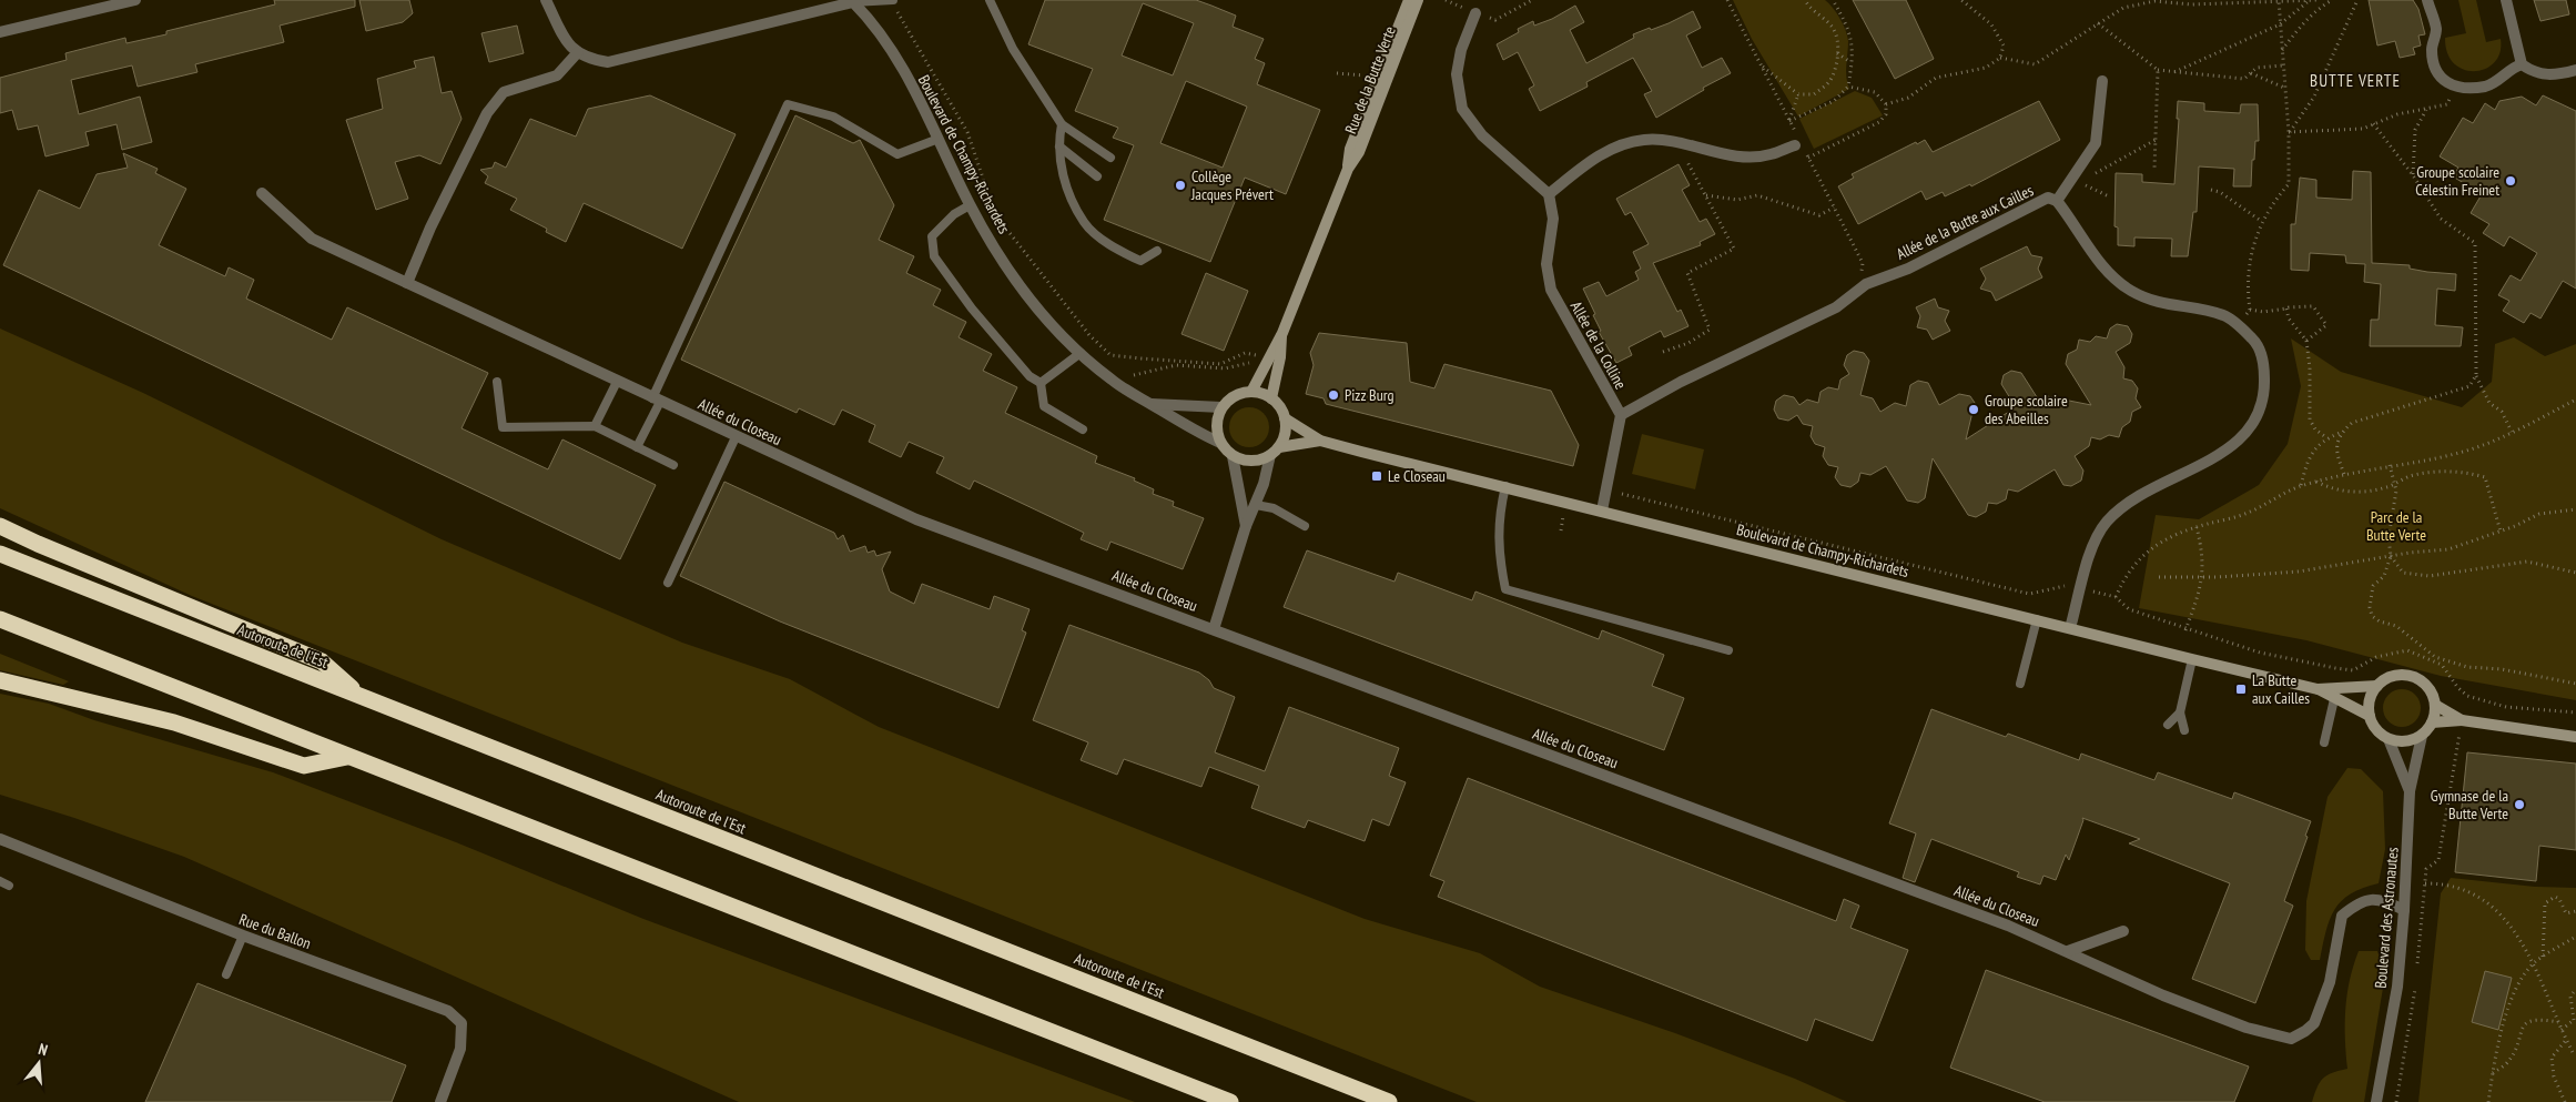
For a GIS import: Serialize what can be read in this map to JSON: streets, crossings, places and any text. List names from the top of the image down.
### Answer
{
  "streets": {
    "highway": ["Autoroute de l’Est"],
    "street": [
      "Rue de la Butte Verte",
      "Boulevard de Champy-Richardets",
      "Allée de la Butte aux Cailles",
      "Allée de la Colline",
      "Allée du Closeau",
      "Boulevard des Astronautes",
      "Rue du Ballon"
    ]
  },
  "crossings": [
    ["Rue de la Butte Verte", "Boulevard de Champy-Richardets"],
    ["Boulevard de Champy-Richardets", "Allée de la Butte aux Cailles"],
    ["Boulevard de Champy-Richardets", "Boulevard des Astronautes"],
    ["Allée de la Butte aux Cailles", "Allée de la Colline"],
    ["Allée du Closeau", "Boulevard des Astronautes"]
  ],
  "districts": ["BUTTE VERTE"],
  "parks": ["Parc de la Butte Verte"],
  "places": {
    "other": [
      "Groupe scolaire Célestin Freinet",
      "Collège Jacques Prévert",
      "Pizz Burg",
      "Groupe scolaire des Abeilles",
      "Gymnase de la Butte Verte"
    ],
    "transit": ["Le Closeau", "La Butte aux Cailles"]
  },
  "north": "top"
}
